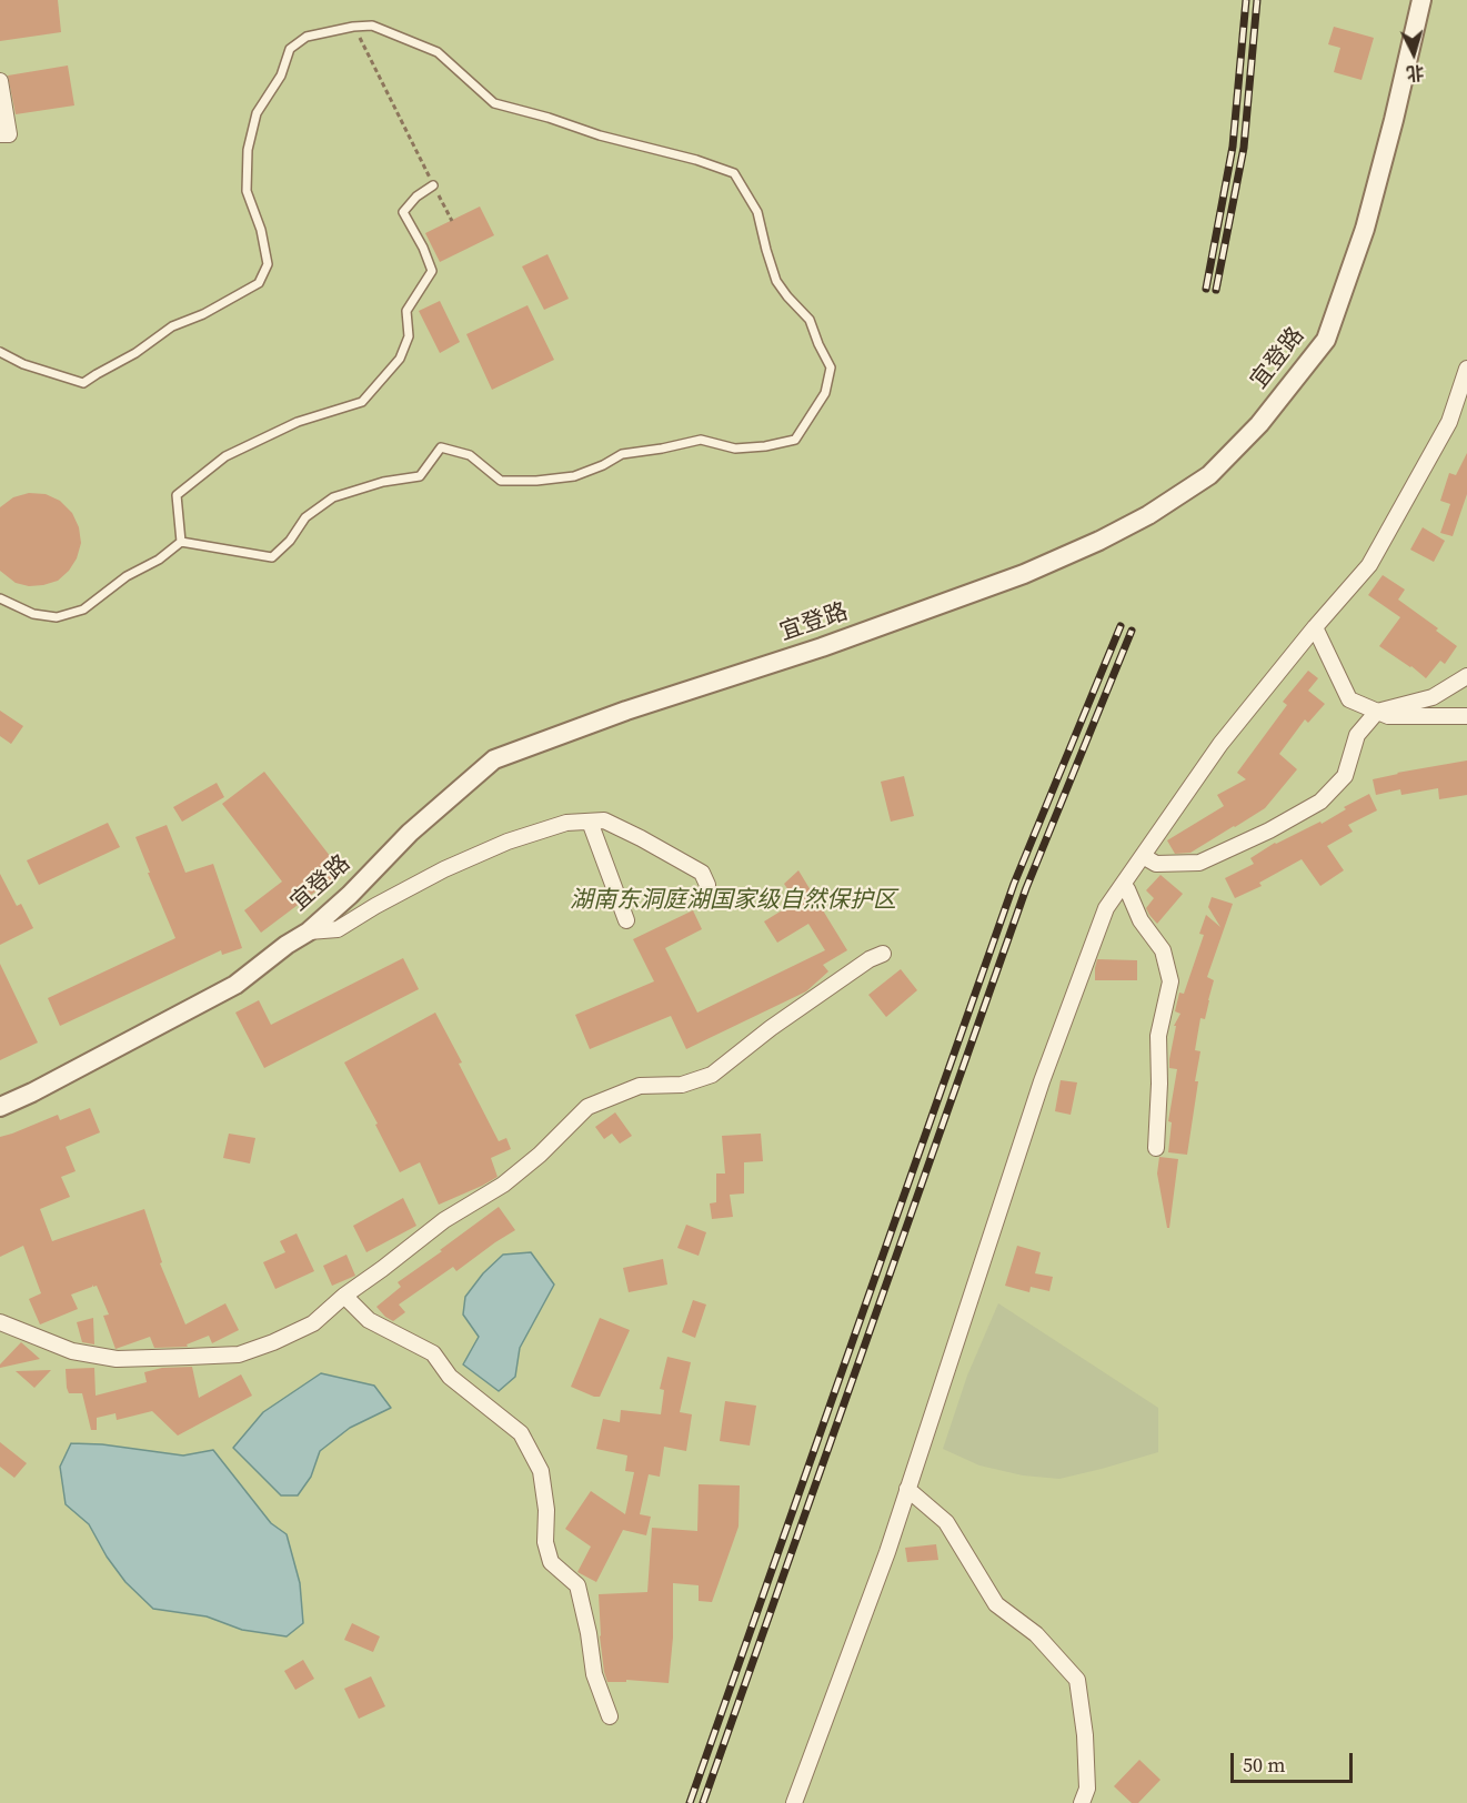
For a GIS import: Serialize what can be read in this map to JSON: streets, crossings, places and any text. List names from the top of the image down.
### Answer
{
  "streets": {
    "street": ["宜登路"]
  },
  "parks": ["湖南东洞庭湖国家级自然保护区"],
  "scale_bar": "50 m",
  "north": "bottom"
}
